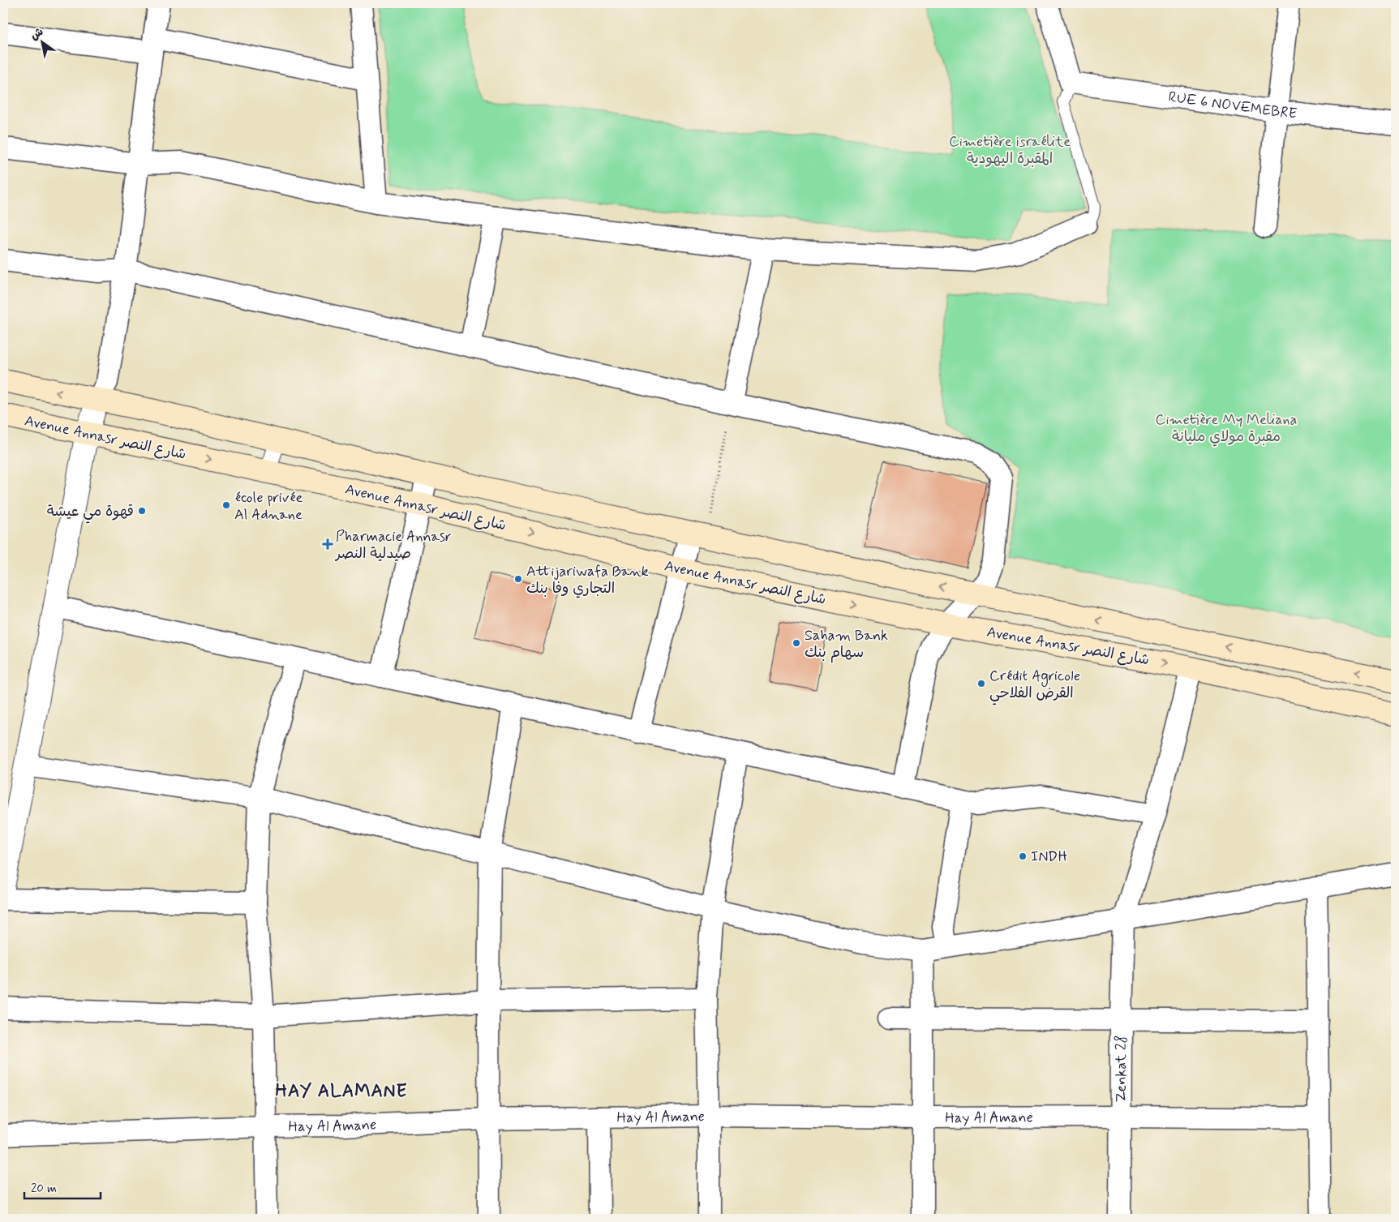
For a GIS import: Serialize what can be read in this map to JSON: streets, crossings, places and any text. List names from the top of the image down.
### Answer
{
  "streets": {
    "main road": ["Avenue Annasr شارع النصر"],
    "street": ["RUE 6 NOVEMEBRE", "Zenkat 28", "Hay Al Amane"]
  },
  "crossings": [
    ["Avenue Annasr شارع النصر", "Zenkat 28"],
    ["Zenkat 28", "Hay Al Amane"]
  ],
  "districts": ["HAY ALAMANE"],
  "parks": ["Cimetière israélite المقبرة اليهودية", "Cimetière My Meliana مقبرة مولاي مليانة"],
  "places": {
    "other": [
      "école privée Al Adnane",
      "قهوة مي عيشة",
      "Attijariwafa Bank التجاري وفا بنك",
      "Saham Bank سهام بنك",
      "Crédit Agricole القرض الفلاحي",
      "INDH"
    ],
    "health": ["Pharmacie Annasr صيدلية النصر"]
  },
  "scale_bar": "20 m",
  "north": "top left"
}
